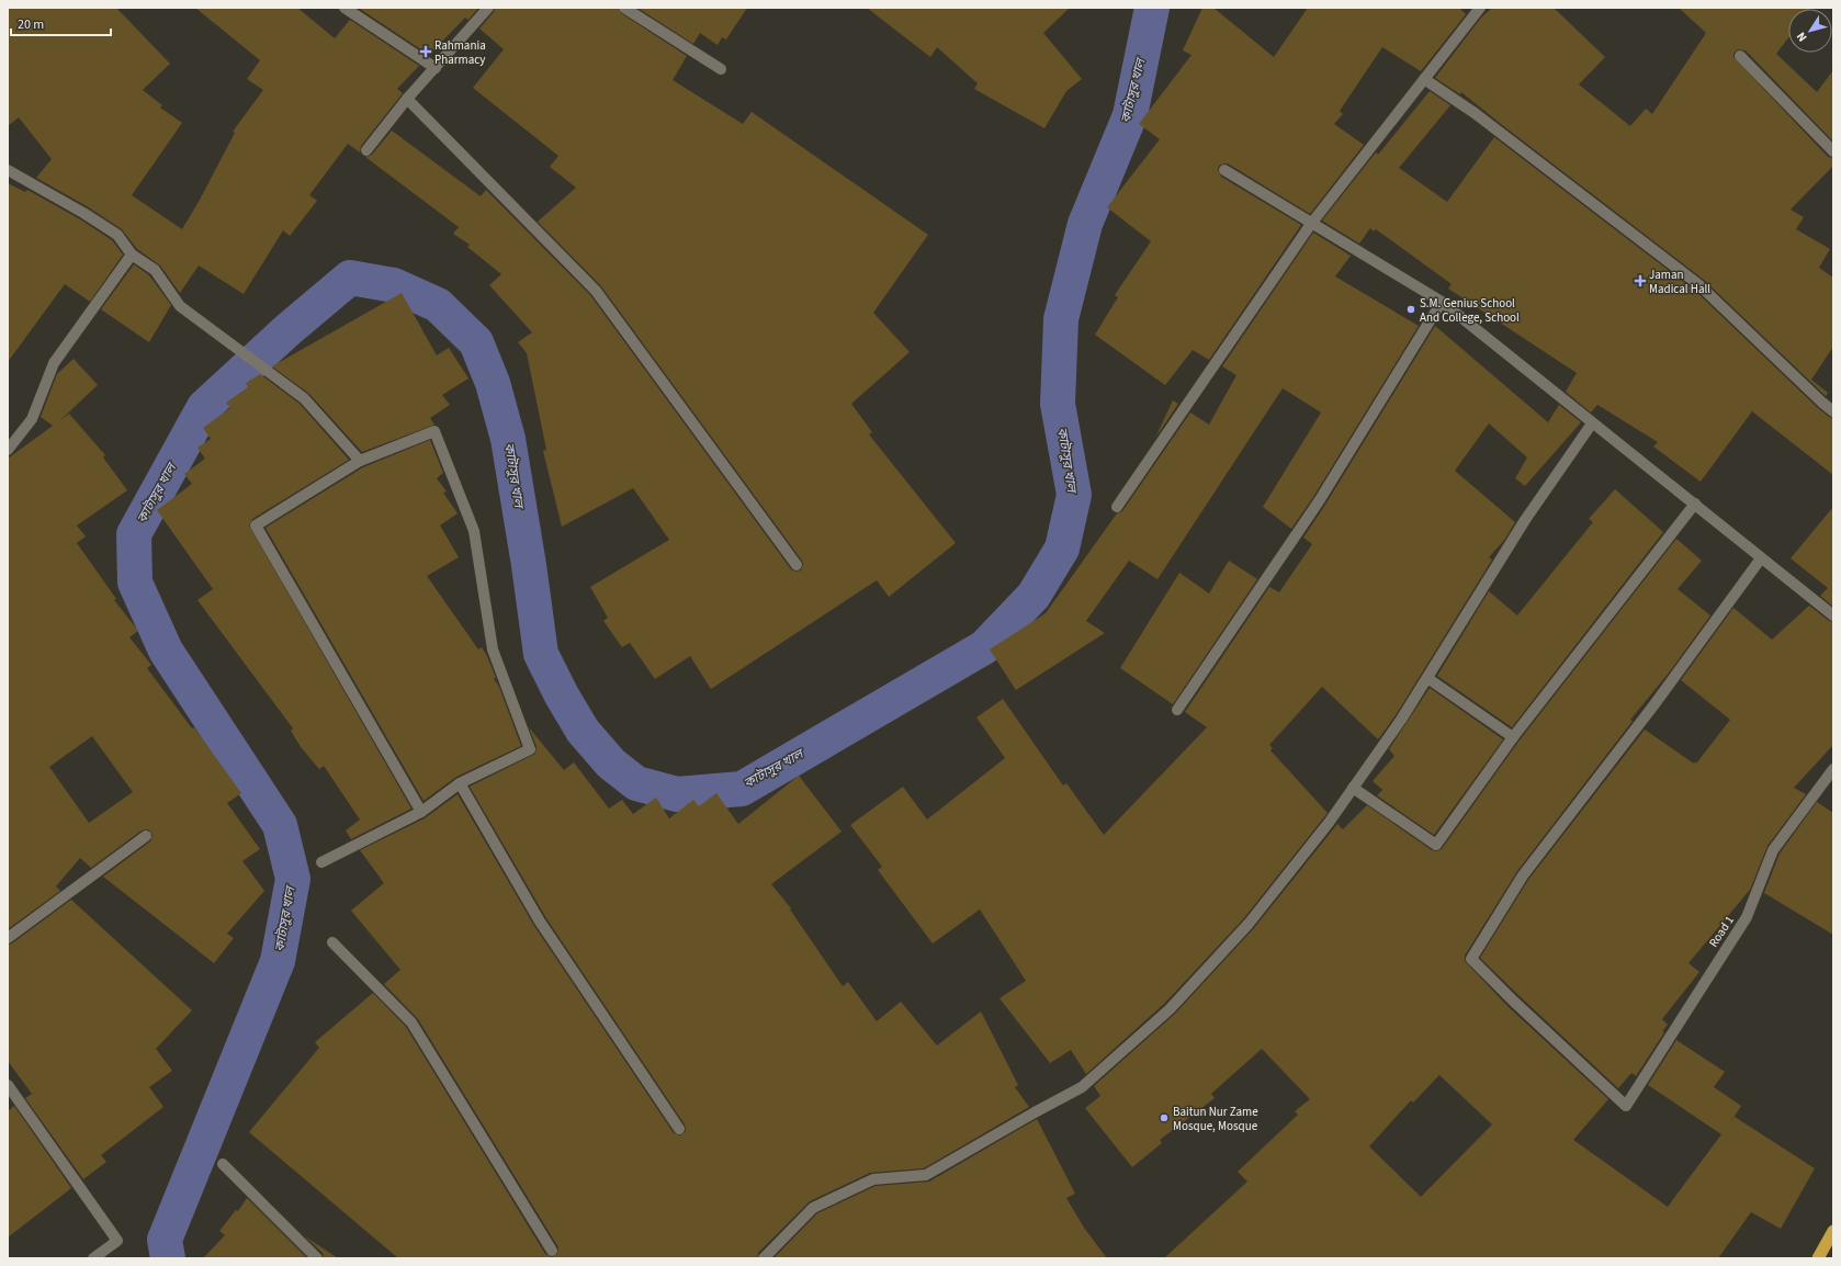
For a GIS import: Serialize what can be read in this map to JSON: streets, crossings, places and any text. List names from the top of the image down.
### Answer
{
  "streets": {
    "street": ["Road 1"]
  },
  "water": ["কাটাসুর খাল"],
  "places": {
    "health": ["Rahmania Pharmacy", "Jaman Madical Hall"],
    "other": ["S.M. Genius School And College, School", "Baitun Nur Zame Mosque, Mosque"]
  },
  "scale_bar": "20 m",
  "north": "bottom left"
}
